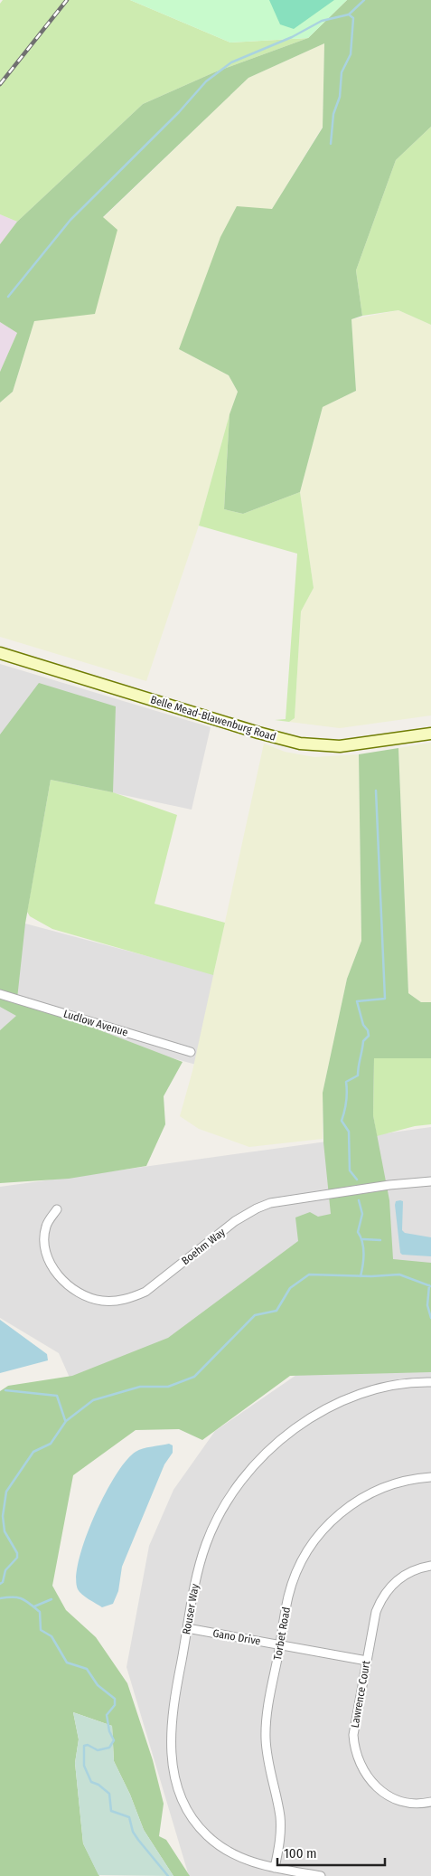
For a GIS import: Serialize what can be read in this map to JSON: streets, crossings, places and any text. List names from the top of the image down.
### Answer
{
  "streets": {
    "street": [
      "Belle Mead-Blawenburg Road",
      "Ludlow Avenue",
      "Boehm Way",
      "Rouser Way",
      "Torbet Road",
      "Gano Drive",
      "Lawrence Court"
    ]
  },
  "crossings": [
    ["Rouser Way", "Torbet Road"],
    ["Rouser Way", "Gano Drive"],
    ["Torbet Road", "Gano Drive"],
    ["Gano Drive", "Lawrence Court"]
  ],
  "scale_bar": "100 m"
}
